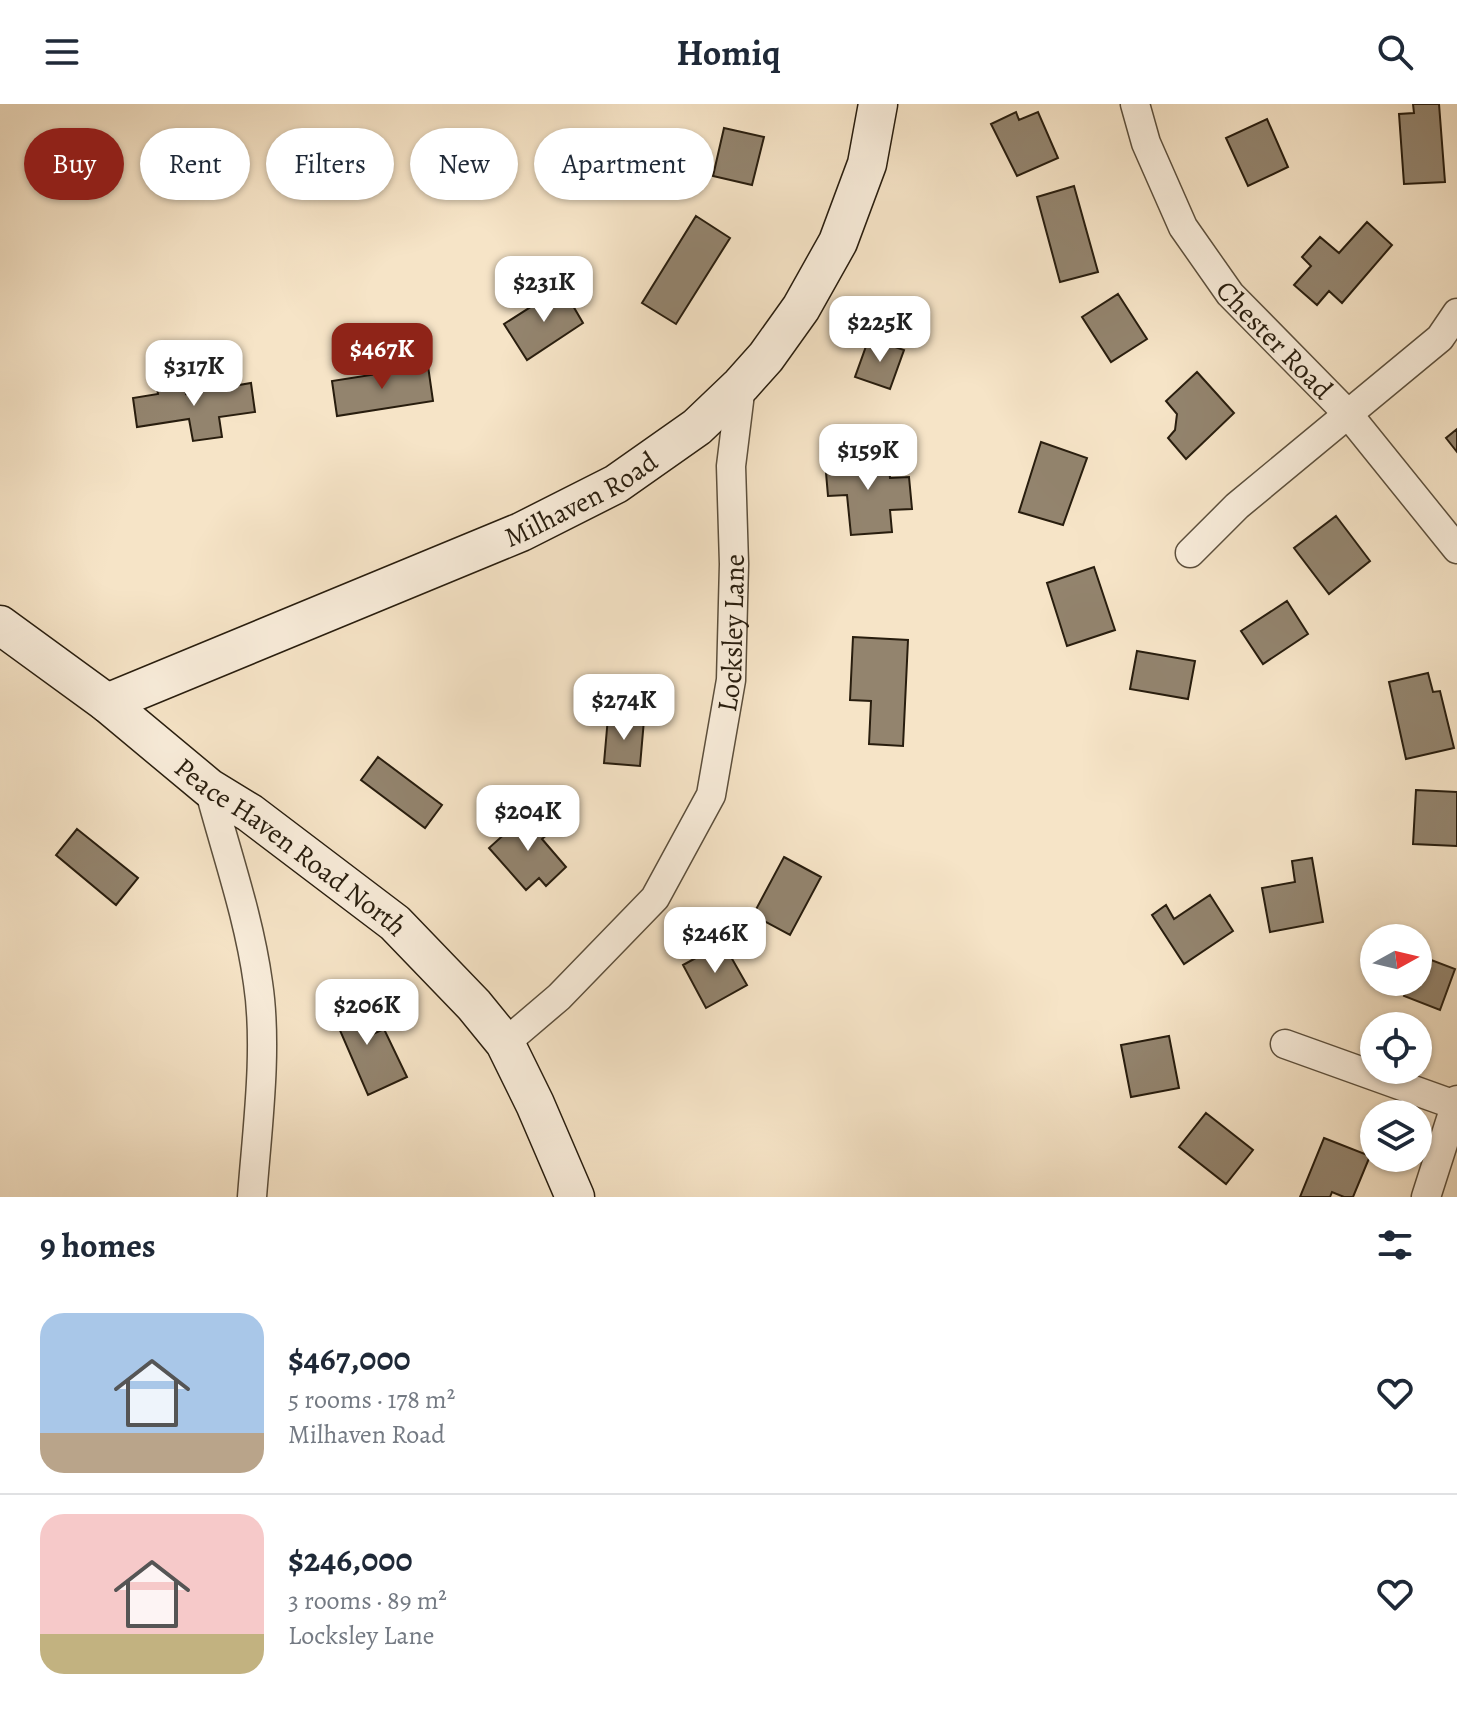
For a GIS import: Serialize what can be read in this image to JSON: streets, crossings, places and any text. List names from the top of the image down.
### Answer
{
  "streets": {
    "street": [
      "Chester Road",
      "Milhaven Road",
      "Locksley Lane",
      "Peace Haven Road North"
    ]
  },
  "crossings": [
    ["Milhaven Road", "Locksley Lane"],
    ["Milhaven Road", "Peace Haven Road North"],
    ["Locksley Lane", "Peace Haven Road North"]
  ],
  "north": "right",
  "page": {
    "header": "Homiq",
    "chip": [
      "Buy",
      "Rent",
      "Filters",
      "New",
      "Apartment"
    ],
    "price": [
      "$231K",
      "$225K",
      "$467K",
      "$317K",
      "$159K",
      "$274K",
      "$204K",
      "$246K",
      "$206K"
    ],
    "heading": "9 homes",
    "list": [
      {
        "name": "$467,000",
        "note": "5 rooms · 178 m² · Milhaven Road"
      },
      {
        "name": "$246,000",
        "note": "3 rooms · 89 m² · Locksley Lane"
      }
    ]
  }
}
